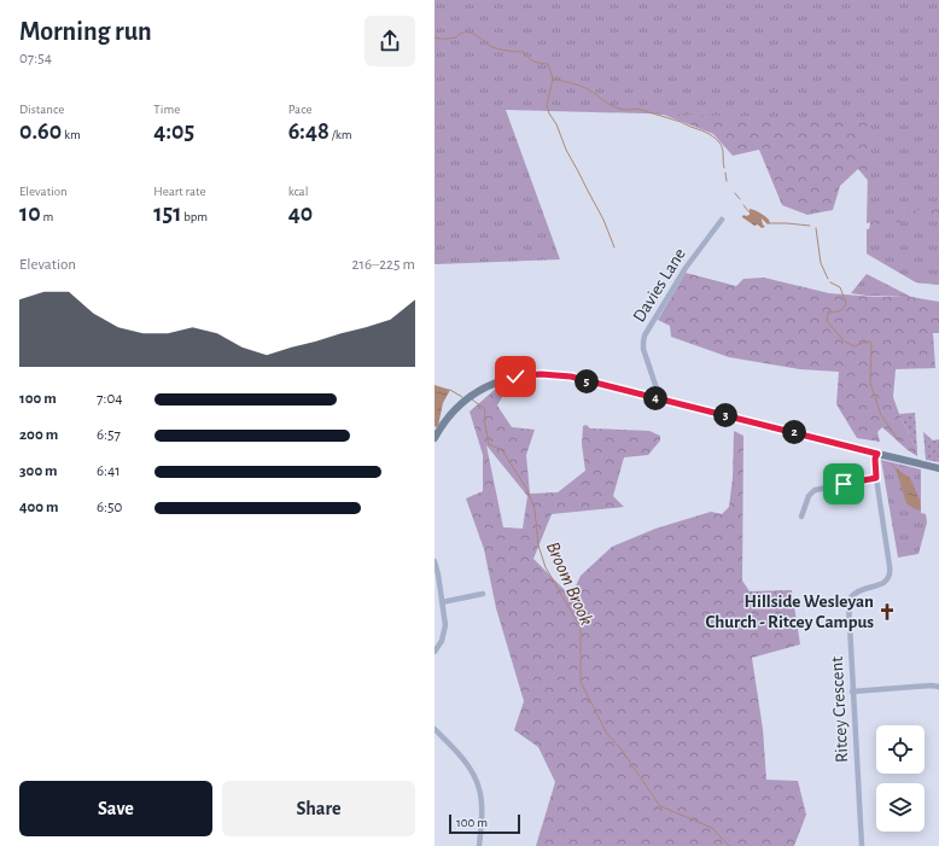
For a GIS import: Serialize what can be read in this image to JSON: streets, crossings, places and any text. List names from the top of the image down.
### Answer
{
  "streets": {
    "street": ["Davies Lane", "Ritcey Crescent"]
  },
  "water": ["Broom Brook"],
  "places": {
    "church": ["Hillside Wesleyan Church - Ritcey Campus"]
  },
  "scale_bar": "100 m",
  "page": {
    "heading": ["Morning run", "07:54"],
    "stats": [
      ["Distance", "0.60 km"],
      ["Time", "4:05"],
      ["Pace", "6:48 /km"],
      ["Elevation", "10 m"],
      ["Heart rate", "151 bpm"],
      ["kcal", "40"]
    ],
    "chart": ["Elevation", "216–225 m"],
    "pins": [
      "5",
      "4",
      "3",
      "2"
    ],
    "list": [
      {
        "name": "100 m",
        "note": "7:04"
      },
      {
        "name": "200 m",
        "note": "6:57"
      },
      {
        "name": "300 m",
        "note": "6:41"
      },
      {
        "name": "400 m",
        "note": "6:50"
      }
    ],
    "buttons": ["Save", "Share"],
    "scale": "100 m"
  }
}
